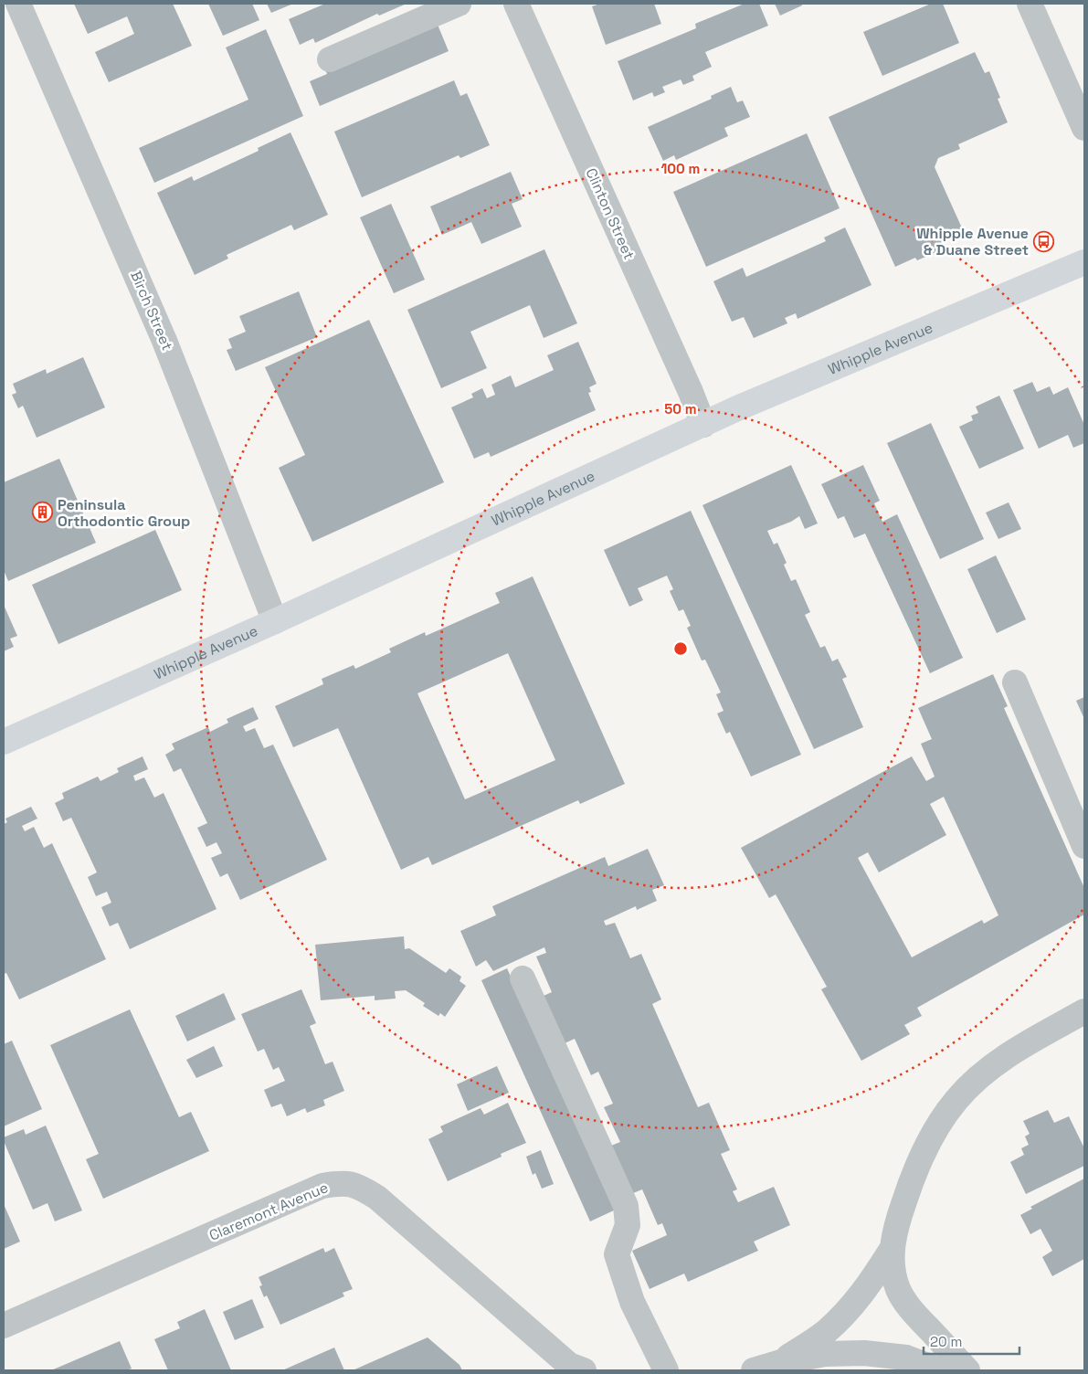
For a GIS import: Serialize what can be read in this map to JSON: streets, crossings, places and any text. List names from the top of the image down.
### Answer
{
  "streets": {
    "main road": ["Whipple Avenue"],
    "street": ["Clinton Street", "Birch Street", "Claremont Avenue"]
  },
  "crossings": [
    ["Clinton Street", "Whipple Avenue"],
    ["Birch Street", "Whipple Avenue"]
  ],
  "places": {
    "bus stop": ["Whipple Avenue & Duane Street"],
    "building": ["Peninsula Orthodontic Group"]
  },
  "scale_bar": "20 m",
  "rings": ["100 m", "50 m"]
}
